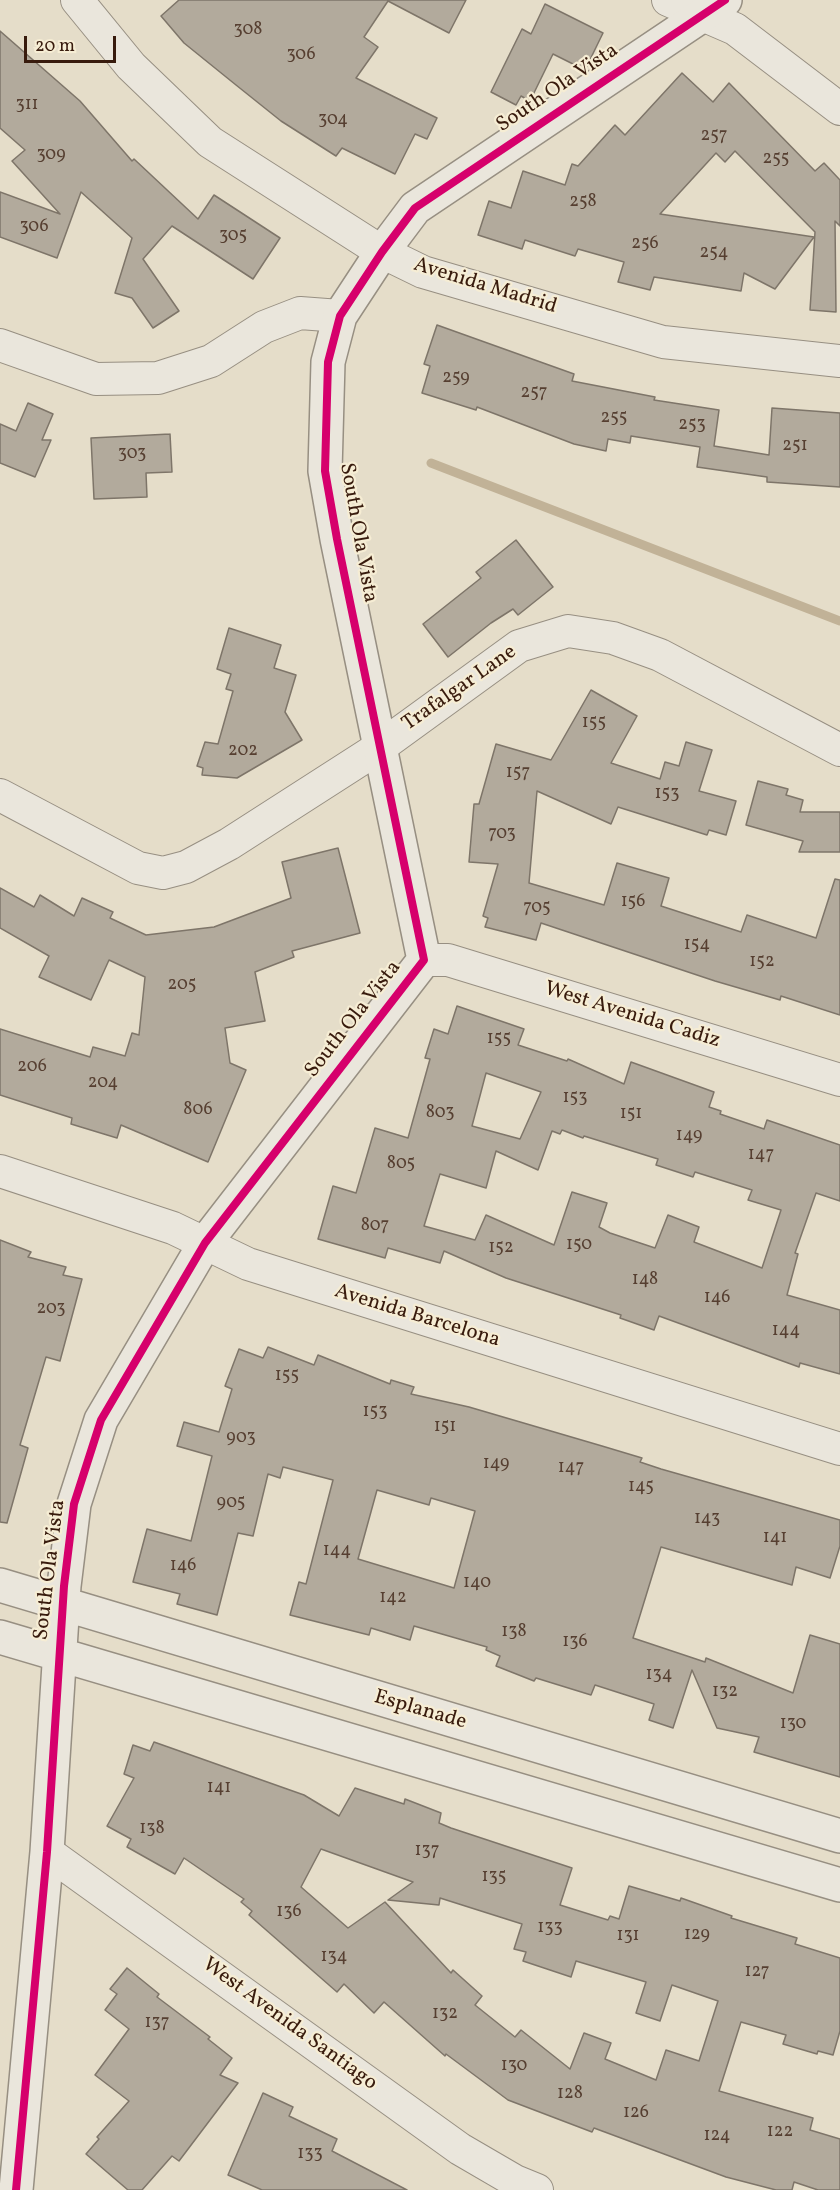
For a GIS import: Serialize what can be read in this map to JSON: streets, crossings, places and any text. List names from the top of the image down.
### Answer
{
  "streets": {
    "street": [
      "South Ola Vista",
      "Avenida Madrid",
      "Trafalgar Lane",
      "West Avenida Cadiz",
      "Avenida Barcelona",
      "Esplanade",
      "West Avenida Santiago"
    ]
  },
  "crossings": [
    ["South Ola Vista", "Avenida Madrid"],
    ["South Ola Vista", "Trafalgar Lane"],
    ["South Ola Vista", "West Avenida Cadiz"],
    ["South Ola Vista", "Avenida Barcelona"],
    ["South Ola Vista", "Esplanade"],
    ["South Ola Vista", "West Avenida Santiago"]
  ],
  "house_numbers": [
    "308",
    "306",
    "311",
    "304",
    "257",
    "309",
    "255",
    "258",
    "306",
    "305",
    "256",
    "254",
    "259",
    "257",
    "255",
    "253",
    "251",
    "303",
    "155",
    "202",
    "157",
    "153",
    "703",
    "156",
    "705",
    "154",
    "152",
    "205",
    "155",
    "206",
    "204",
    "153",
    "806",
    "803",
    "151",
    "149",
    "147",
    "805",
    "807",
    "150",
    "152",
    "148",
    "146",
    "203",
    "144",
    "155",
    "153",
    "151",
    "903",
    "149",
    "147",
    "145",
    "905",
    "143",
    "141",
    "144",
    "146",
    "140",
    "142",
    "138",
    "136",
    "134",
    "132",
    "130",
    "141",
    "138",
    "137",
    "135",
    "136",
    "133",
    "129",
    "131",
    "134",
    "127",
    "132",
    "137",
    "130",
    "128",
    "126",
    "122",
    "124",
    "133"
  ],
  "scale_bar": "20 m"
}
